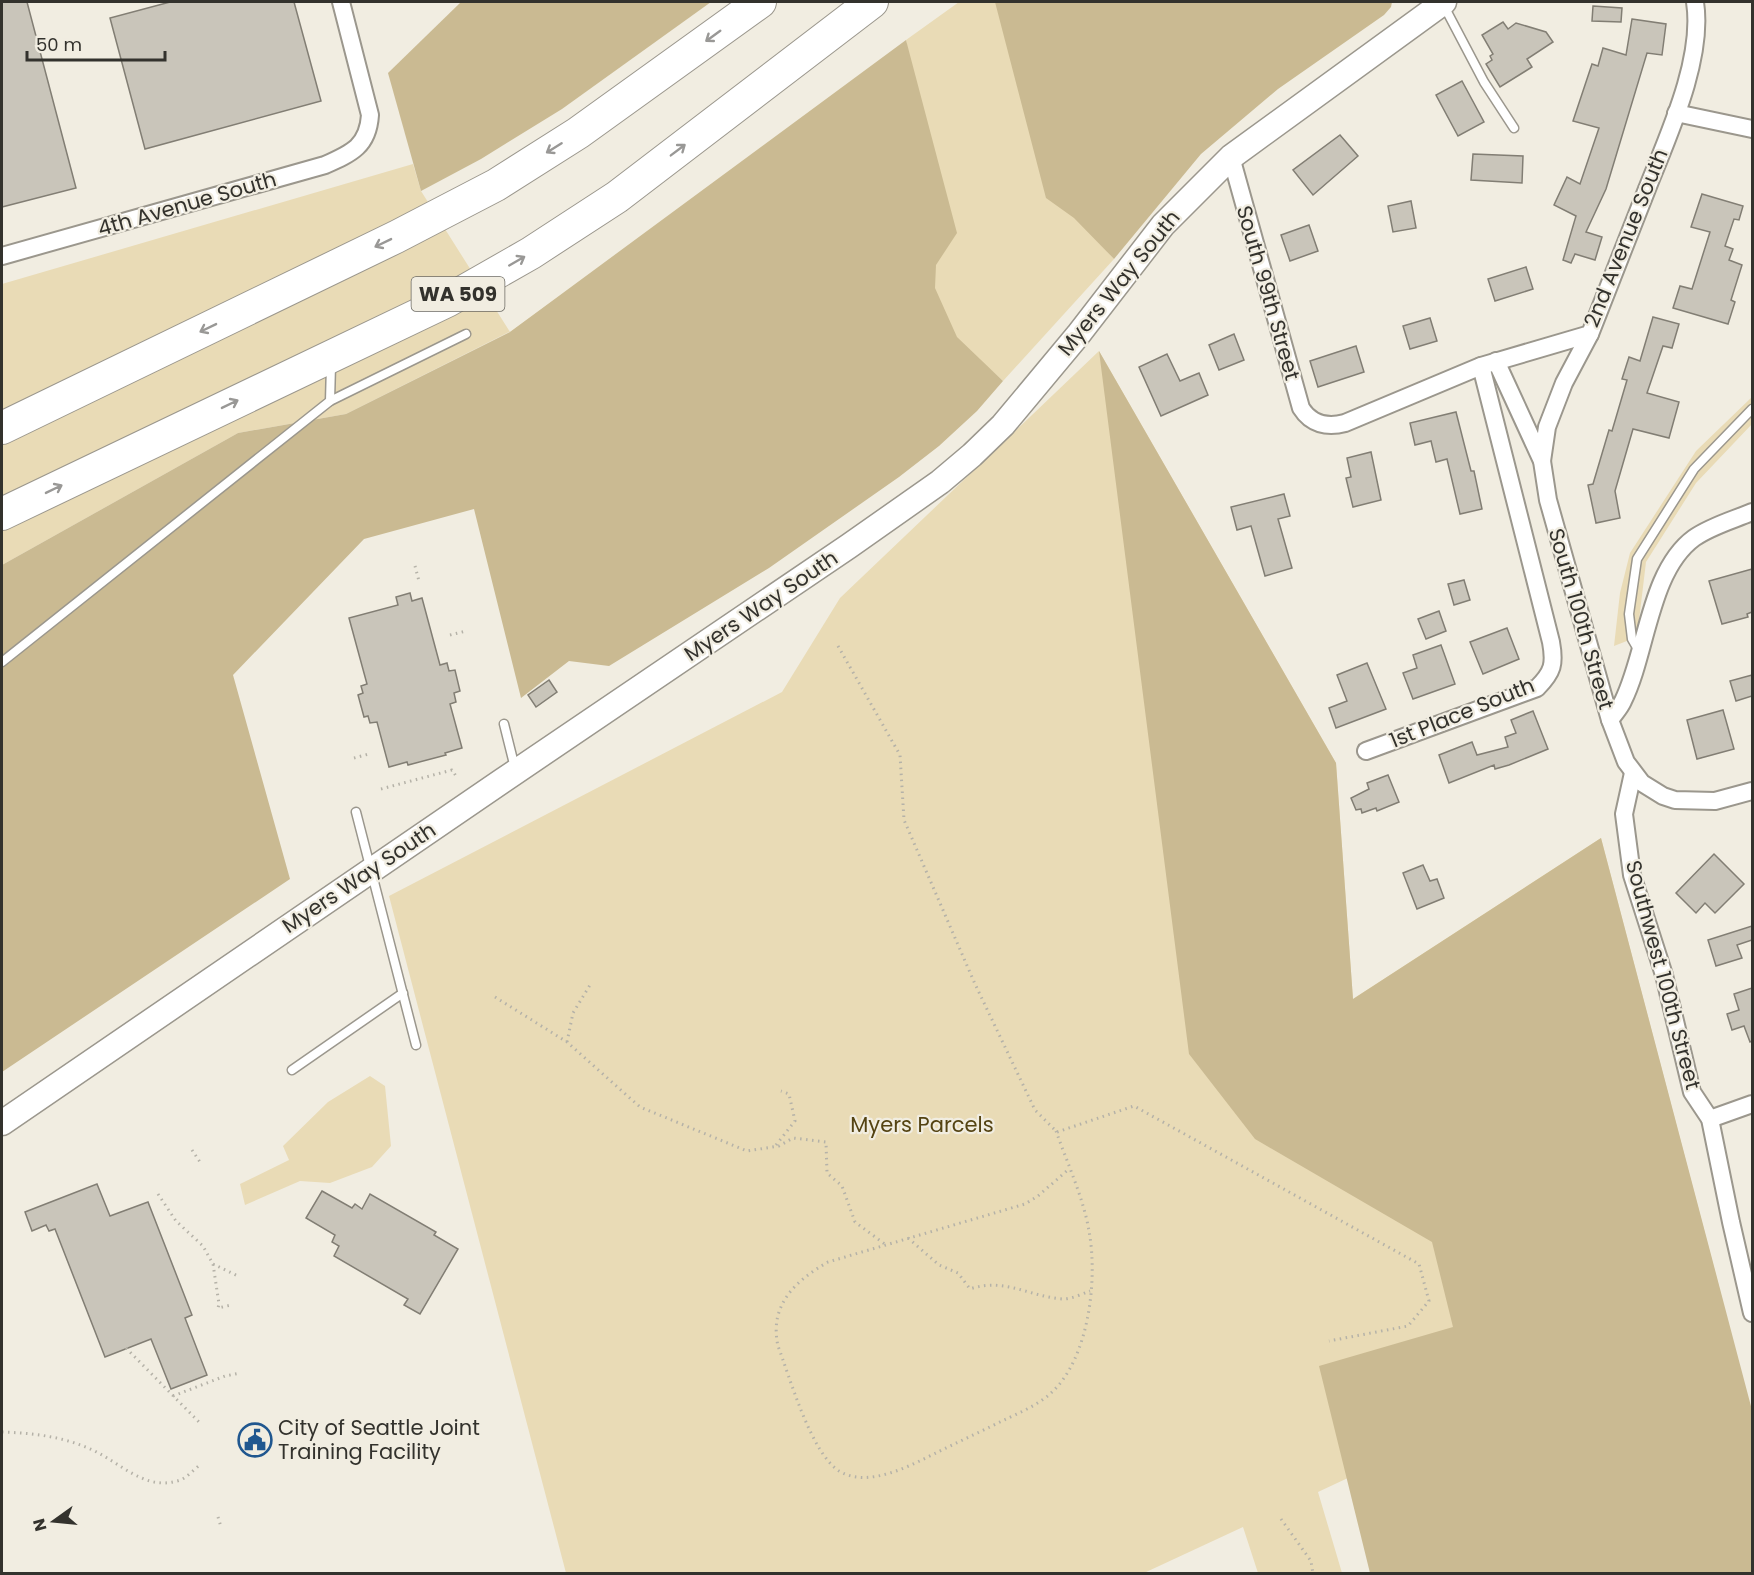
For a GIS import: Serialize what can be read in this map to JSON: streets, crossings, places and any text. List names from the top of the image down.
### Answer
{
  "streets": {
    "highway": ["WA 509"],
    "main road": ["Myers Way South"],
    "street": [
      "4th Avenue South",
      "2nd Avenue South",
      "South 99th Street",
      "South 100th Street",
      "1st Place South",
      "Southwest 100th Street"
    ]
  },
  "crossings": [
    ["2nd Avenue South", "South 99th Street"],
    ["2nd Avenue South", "South 100th Street"],
    ["Myers Way South", "South 99th Street"],
    ["South 100th Street", "1st Place South"],
    ["South 100th Street", "Southwest 100th Street"]
  ],
  "parks": ["Myers Parcels"],
  "places": {
    "public building": ["City of Seattle Joint Training Facility"]
  },
  "scale_bar": "50 m",
  "north": "left"
}
